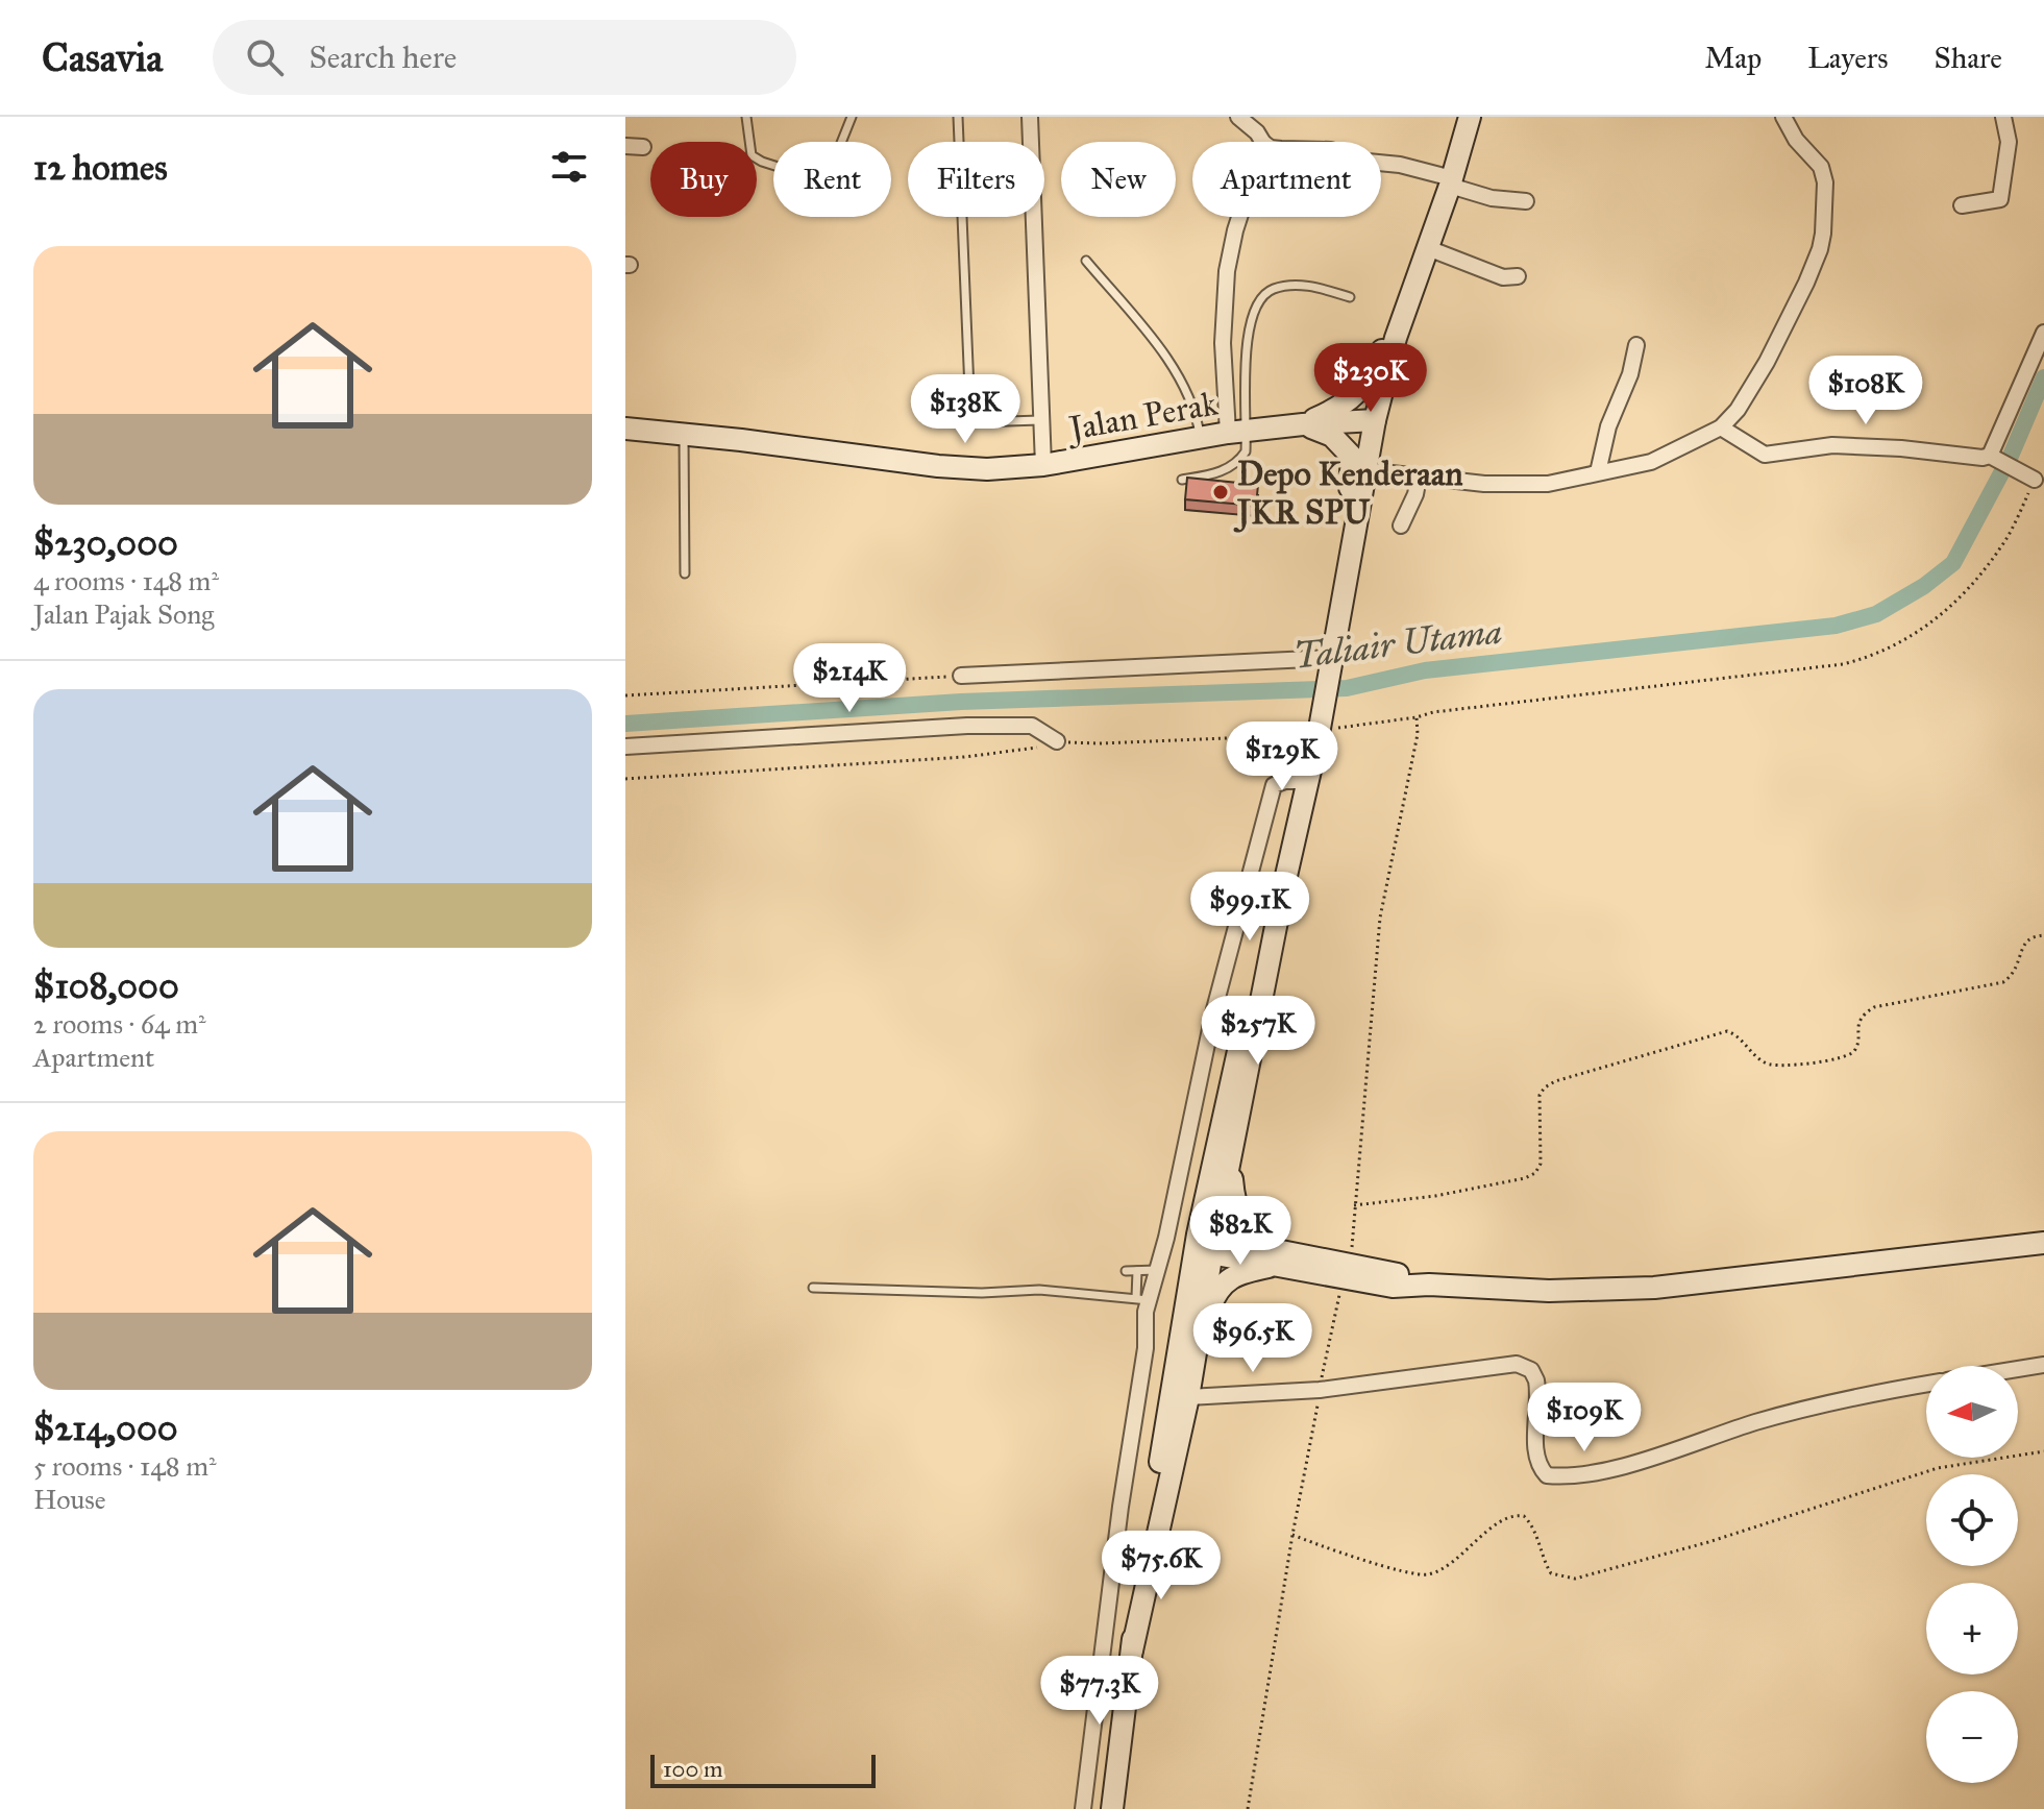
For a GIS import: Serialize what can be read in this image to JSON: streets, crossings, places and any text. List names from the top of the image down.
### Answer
{
  "streets": {
    "street": ["Jalan Perak"]
  },
  "water": ["Taliair Utama"],
  "places": ["Depo Kenderaan JKR SPU"],
  "scale_bar": "100 m",
  "north": "left",
  "page": {
    "header": "Casavia",
    "search": "Search here",
    "nav": ["Map", "Layers", "Share"],
    "heading": "12 homes",
    "chip": [
      "Buy",
      "Rent",
      "Filters",
      "New",
      "Apartment"
    ],
    "list": [
      {
        "name": "$230,000",
        "note": "4 rooms · 148 m² · Jalan Pajak Song"
      },
      {
        "name": "$108,000",
        "note": "2 rooms · 64 m² · Apartment"
      },
      {
        "name": "$214,000",
        "note": "5 rooms · 148 m² · House"
      }
    ],
    "price": [
      "$230K",
      "$108K",
      "$138K",
      "$214K",
      "$129K",
      "$99.1K",
      "$257K",
      "$82K",
      "$96.5K",
      "$109K",
      "$75.6K",
      "$77.3K"
    ],
    "map_buttons": ["+", "−"],
    "scale": "100 m"
  }
}
